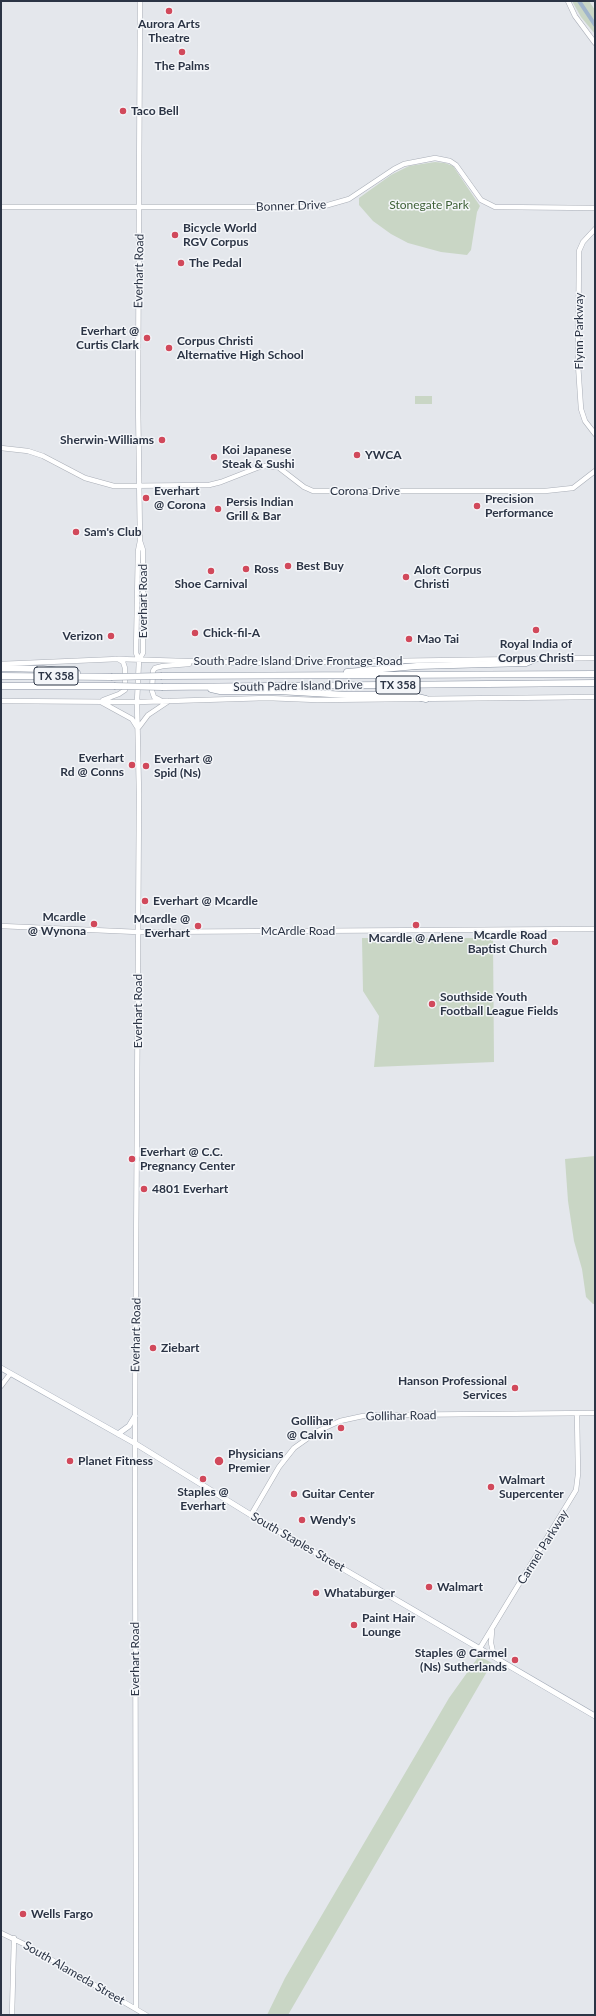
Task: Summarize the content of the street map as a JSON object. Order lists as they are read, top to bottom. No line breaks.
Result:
{"streets":{"highway":["TX 358","South Padre Island Drive"],"main road":["Bonner Drive","Everhart Road","Flynn Parkway","Corona Drive","South Padre Island Drive Frontage Road","McArdle Road","Gollihar Road","South Staples Street","Carmel Parkway","South Alameda Street"]},"crossings":[["Bonner Drive","Everhart Road"],["Everhart Road","Corona Drive"],["Everhart Road","South Padre Island Drive Frontage Road"],["Everhart Road","McArdle Road"],["Everhart Road","South Staples Street"],["Everhart Road","South Alameda Street"],["Gollihar Road","South Staples Street"],["Gollihar Road","Carmel Parkway"],["South Staples Street","Carmel Parkway"]],"parks":["Stonegate Park"],"places":["Aurora Arts Theatre","The Palms","Taco Bell","Bicycle World RGV Corpus","The Pedal","Everhart @ Curtis Clark","Corpus Christi Alternative High School","Sherwin-Williams","YWCA","Koi Japanese Steak & Sushi","Everhart @ Corona","Precision Performance","Persis Indian Grill & Bar","Sam's Club","Best Buy","Ross","Shoe Carnival","Aloft Corpus Christi","Royal India of Corpus Christi","Chick-fil-A","Verizon","Mao Tai","Everhart Rd @ Conns","Everhart @ Spid (Ns)","Everhart @ Mcardle","Mcardle @ Wynona","Mcardle @ Arlene","Mcardle @ Everhart","Mcardle Road Baptist Church","Southside Youth Football League Fields","Everhart @ C.C. Pregnancy Center","4801 Everhart","Ziebart","Hanson Professional Services","Gollihar @ Calvin","Planet Fitness","Physicians Premier","Staples @ Everhart","Walmart Supercenter","Guitar Center","Wendy's","Walmart","Whataburger","Paint Hair Lounge","Staples @ Carmel (Ns) Sutherlands","Wells Fargo"]}
